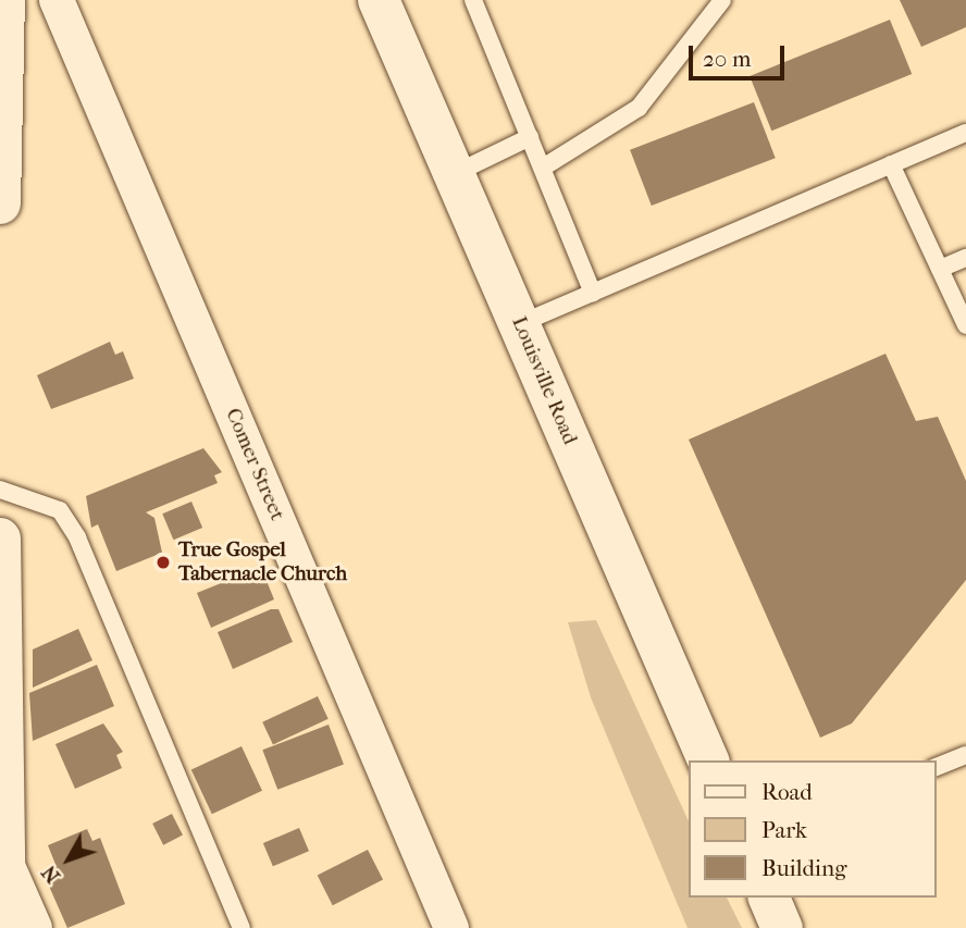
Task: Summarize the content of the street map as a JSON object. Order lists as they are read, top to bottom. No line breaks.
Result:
{"streets":{"main road":["Louisville Road"],"street":["Comer Street"]},"places":["True Gospel Tabernacle Church"],"legend":["Road","Park","Building"],"scale_bar":"20 m","north":"bottom left"}
